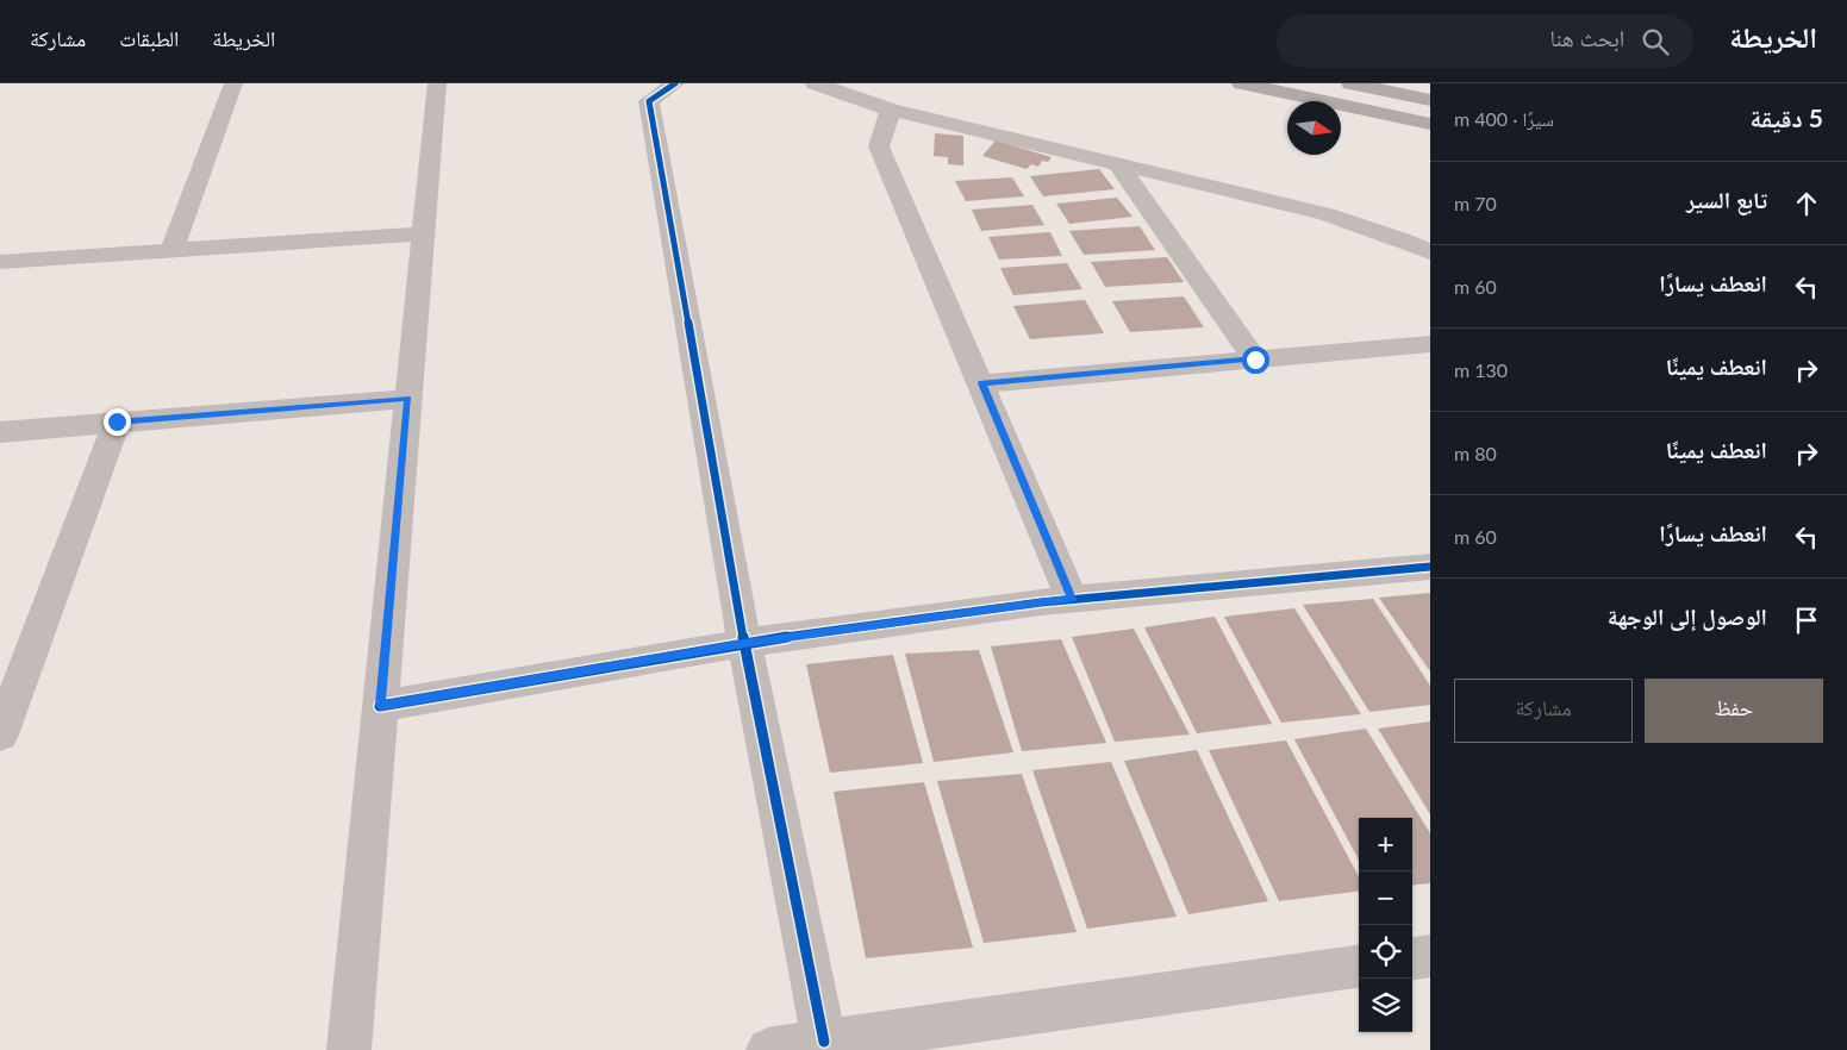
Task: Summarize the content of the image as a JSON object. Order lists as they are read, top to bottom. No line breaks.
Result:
{"north":"right","page":{"header":"الخريطة","search":"ابحث هنا","nav":["الخريطة","الطبقات","مشاركة"],"heading":["5 دقيقة","سيرًا · 400 m"],"list":[["تابع السير","70 m"],["انعطف يسارًا","60 m"],["انعطف يمينًا","130 m"],["انعطف يمينًا","80 m"],["انعطف يسارًا","60 m"],"الوصول إلى الوجهة"],"buttons":["حفظ","مشاركة"],"map_buttons":["+","−"]}}
